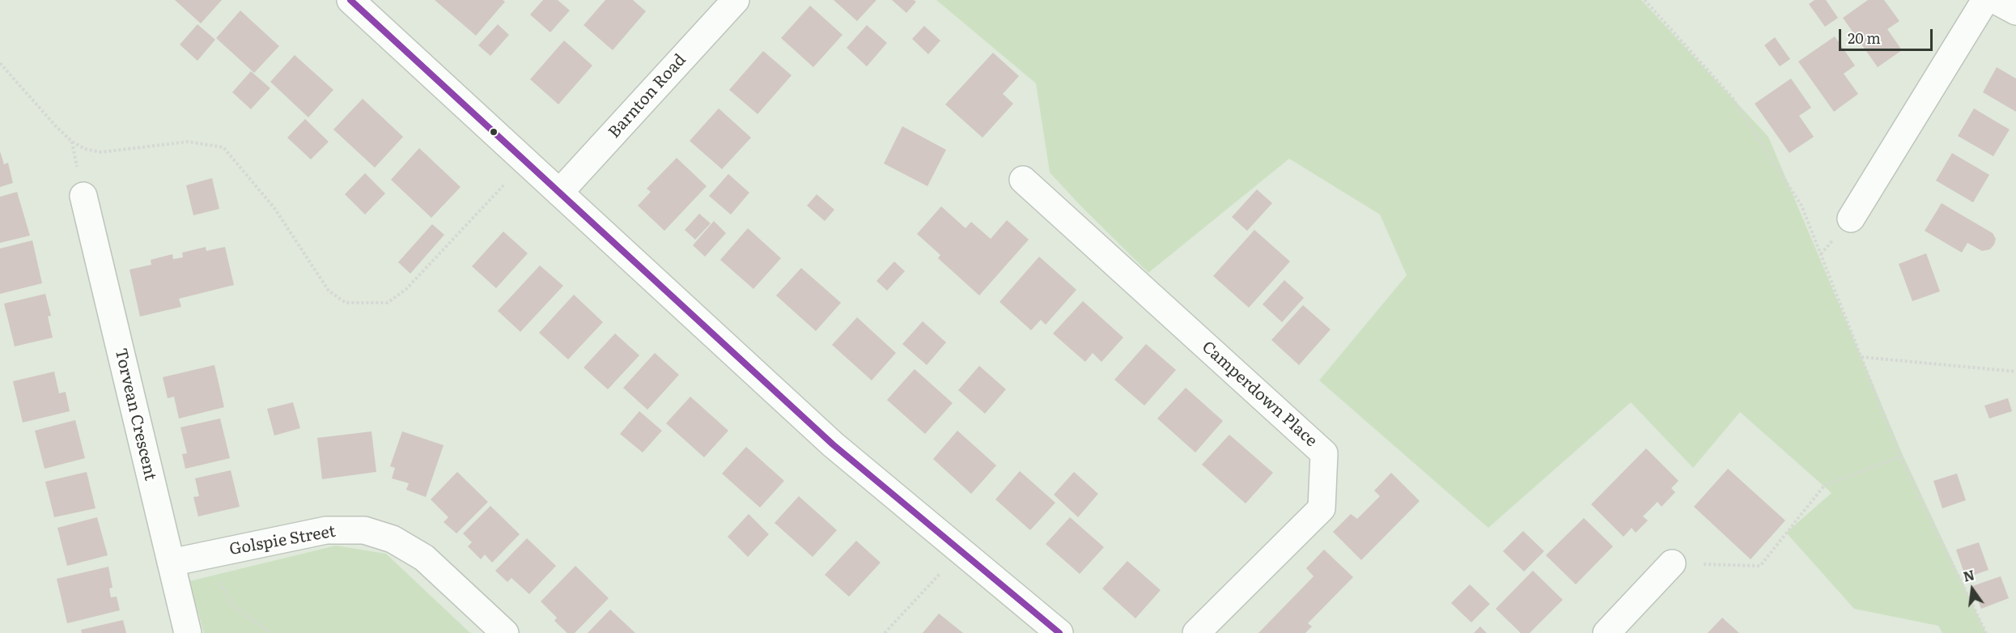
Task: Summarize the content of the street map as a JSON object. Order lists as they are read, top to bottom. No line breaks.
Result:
{"streets":{"street":["Barnton Road","Camperdown Place","Torvean Crescent","Golspie Street"]},"crossings":[["Torvean Crescent","Golspie Street"]],"scale_bar":"20 m","north":"top"}
